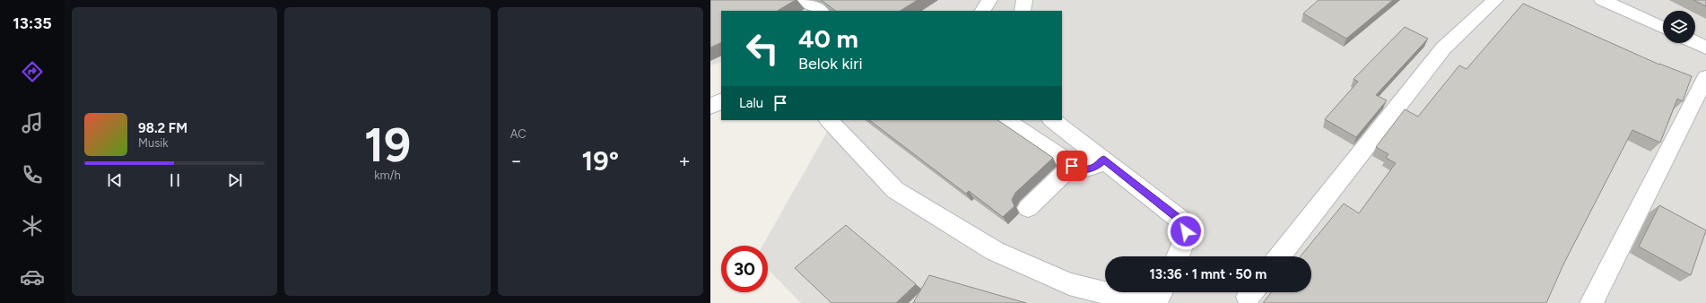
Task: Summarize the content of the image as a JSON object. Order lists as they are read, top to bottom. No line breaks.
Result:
{"page":{"tabs":"13:35","tile":[["19","km/h"],"AC"],"turn":["40 m","Belok kiri"],"then":"Lalu","song":["98.2 FM","Musik"],"heat":["−","19°","+"],"limit":"30","trip":"13:36 · 1 mnt · 50 m"}}
